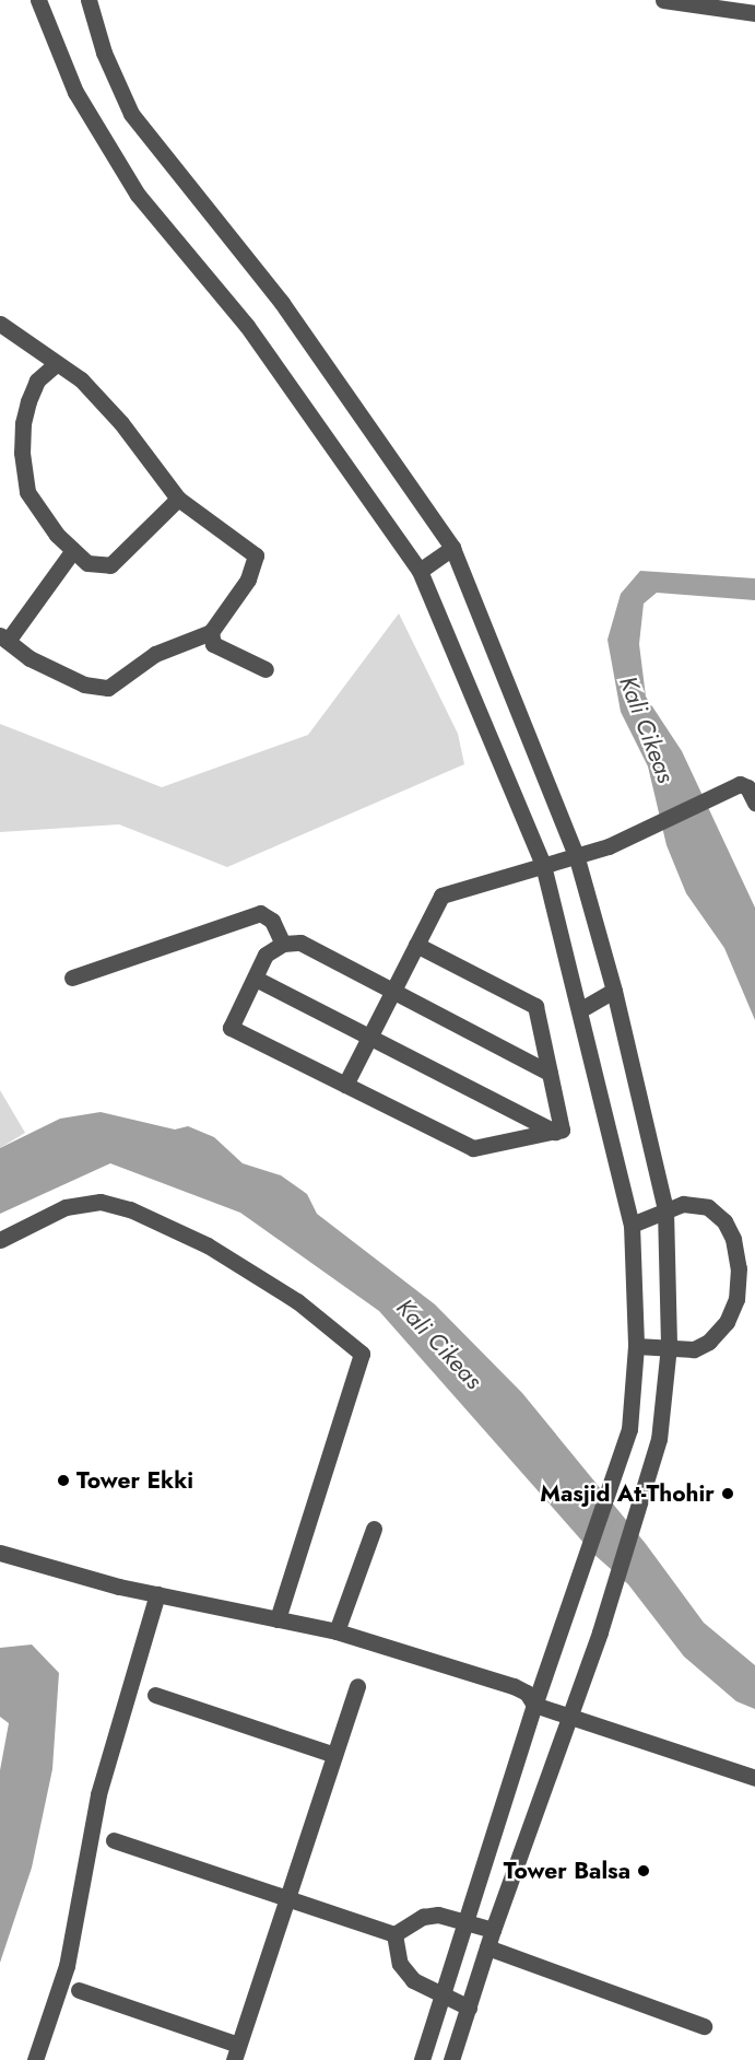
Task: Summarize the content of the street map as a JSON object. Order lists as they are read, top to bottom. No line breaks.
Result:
{"water":["Kali Cikeas"],"places":["Tower Ekki","Masjid At-Thohir","Tower Balsa"]}
